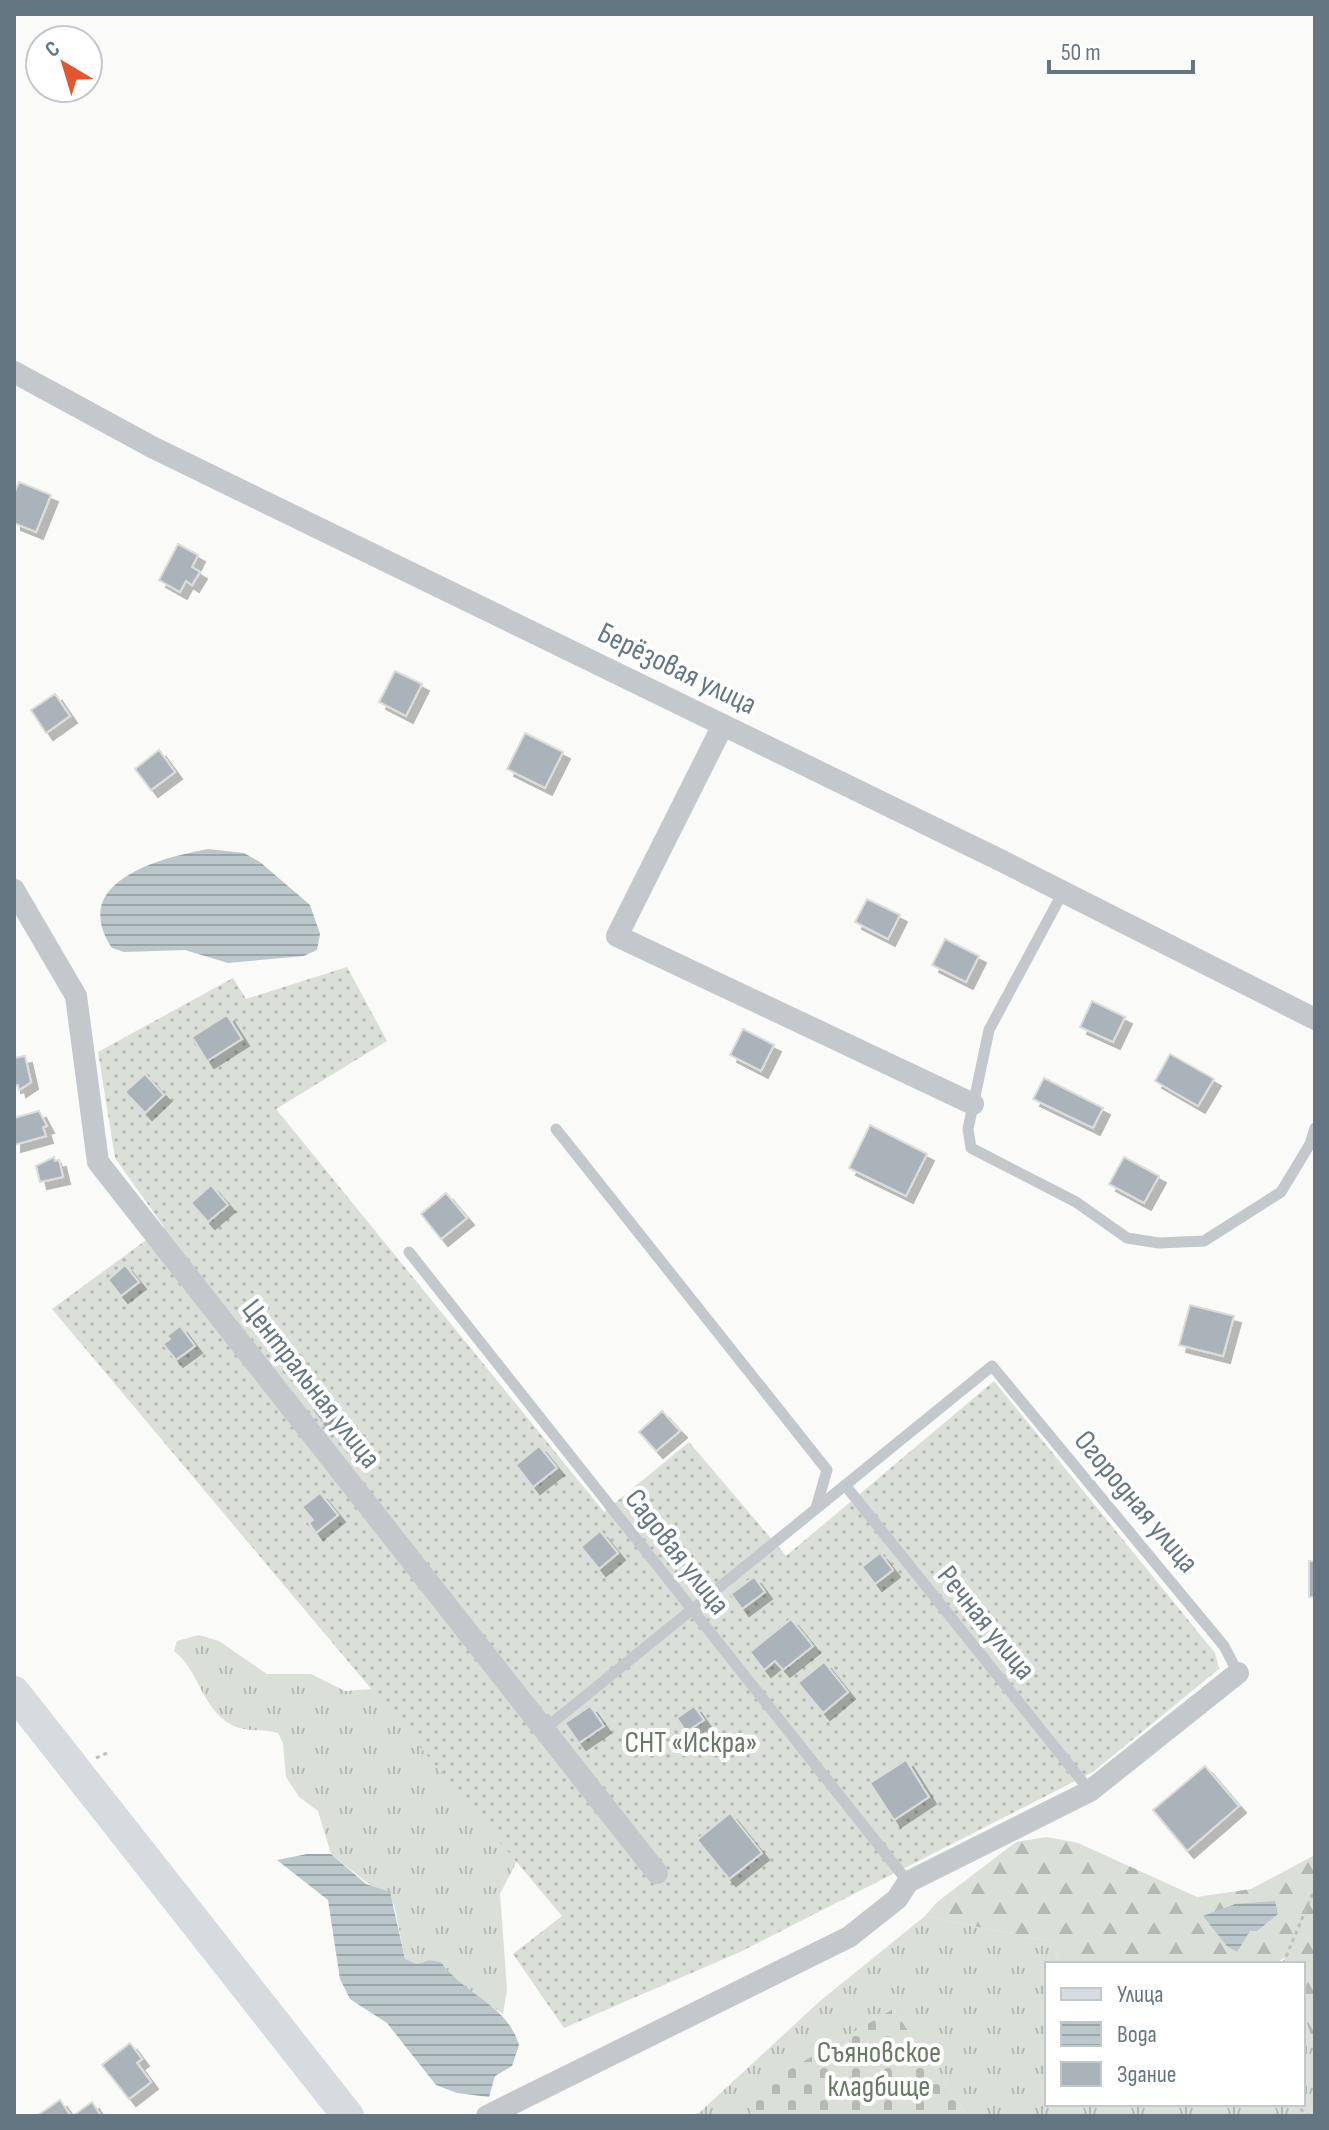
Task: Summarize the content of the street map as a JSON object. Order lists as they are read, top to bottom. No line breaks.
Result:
{"streets":{"street":["Берёзовая улица","Центральная улица"],"lane":["Огородная улица","Садовая улица","Речная улица"]},"crossings":[["Огородная улица","Речная улица"]],"parks":["СНТ «Искра»","Съяновское кладбище"],"legend":["Улица","Вода","Здание"],"scale_bar":"50 m","north":"top left"}
